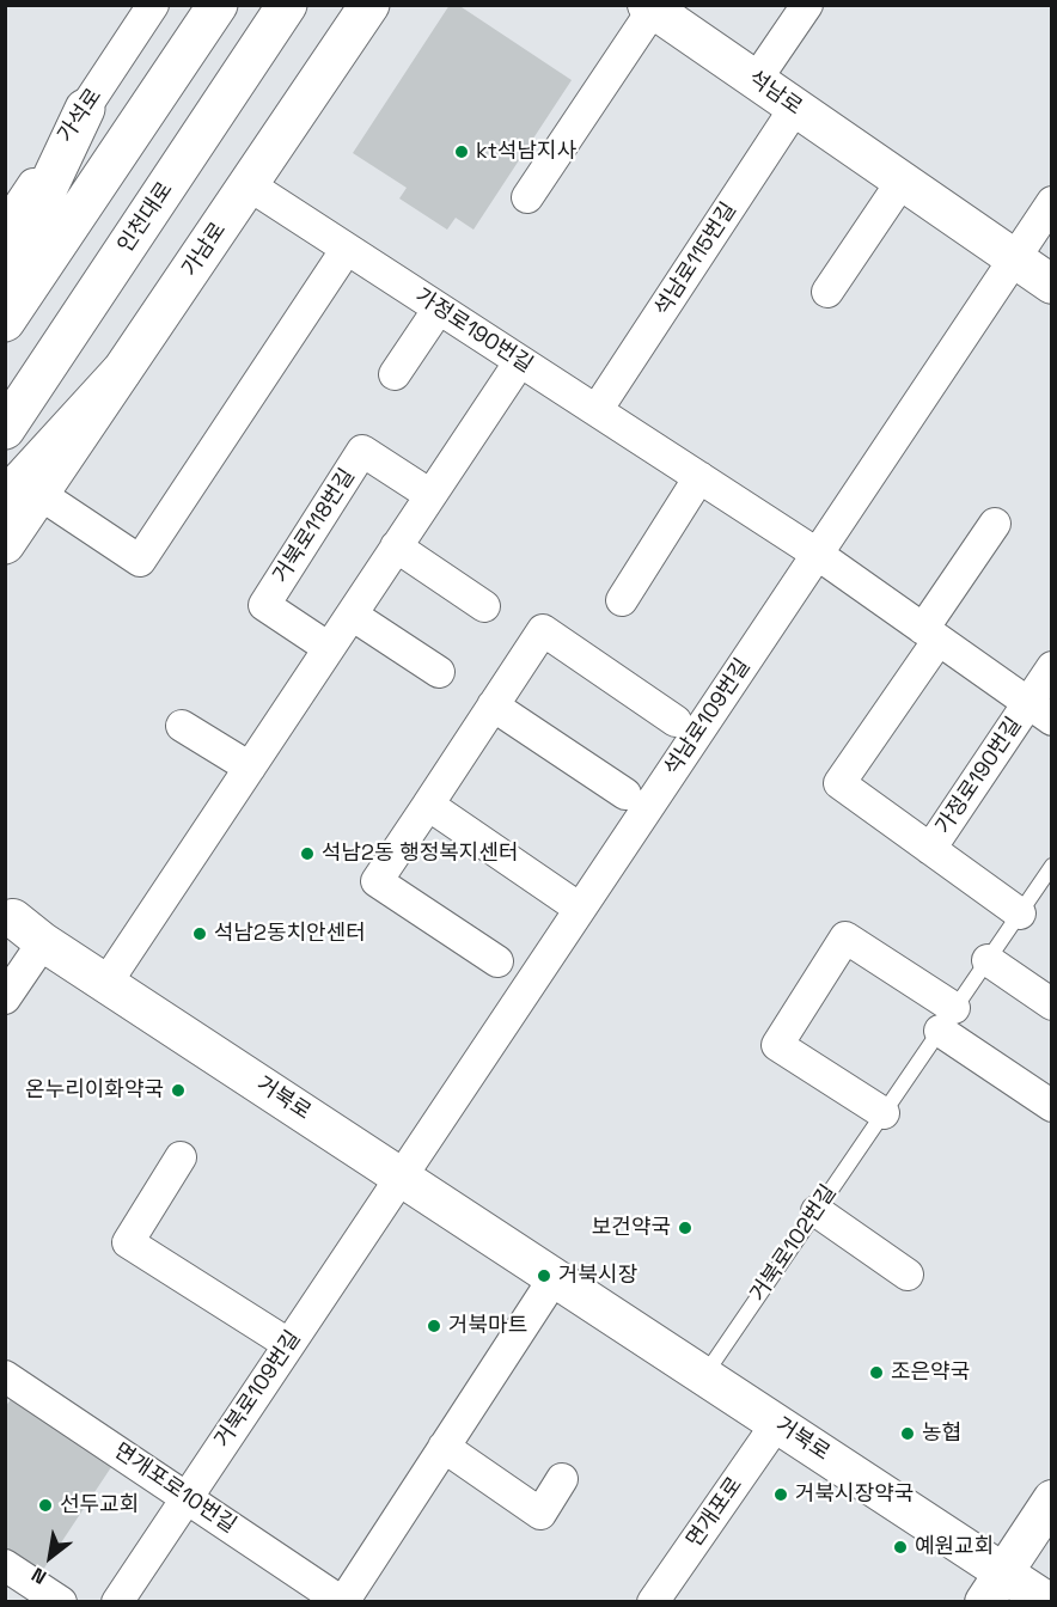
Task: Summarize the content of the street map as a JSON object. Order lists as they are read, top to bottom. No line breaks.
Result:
{"streets":{"main road":["인천대로","가남로"],"street":["석남로","가석로","석남로115번길","가정로190번길","거북로118번길","석남로109번길","거북로","거북로109번길","면개포로10번길","면개포로"],"lane":["거북로102번길"]},"crossings":[["석남로","석남로115번길"],["석남로","석남로109번길"],["가남로","가정로190번길"],["석남로115번길","가정로190번길"],["가정로190번길","석남로109번길"],["가정로190번길","거북로102번길"],["석남로109번길","거북로"],["석남로109번길","거북로109번길"],["거북로","거북로102번길"],["거북로","거북로109번길"],["거북로","면개포로"],["거북로109번길","면개포로10번길"]],"places":["kt석남지사","석남2동 행정복지센터","석남2동치안센터","온누리이화약국","보건약국","거북시장","거북마트","조은약국","농협","거북시장약국","선두교회","예원교회"],"north":"bottom left"}
